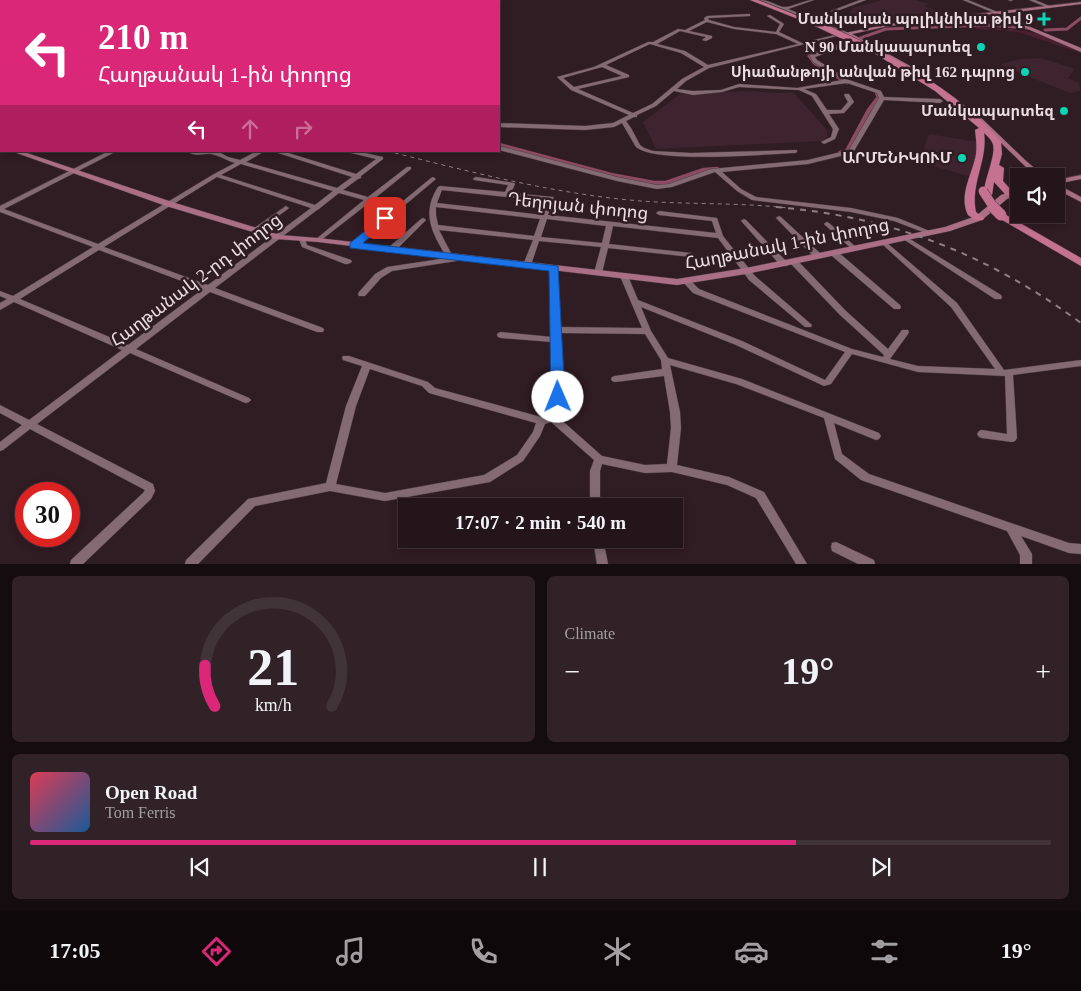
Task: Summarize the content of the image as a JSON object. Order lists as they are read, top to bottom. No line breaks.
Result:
{"streets":{"main road":["Հաղթանակ 1-ին փողոց"],"street":["Դեղոյան փողոց","Հաղթանակ 2-րդ փողոց"]},"crossings":[["Հաղթանակ 1-ին փողոց","Հաղթանակ 2-րդ փողոց"]],"places":{"health":["Մանկական պոլիկնիկա թիվ 9"],"other":["N 90 Մանկապարտեզ","Սիամանթոյի անվան թիվ 162 դպրոց","Մանկապարտեզ","ԱՐՄԵՆԻԿՈՒՄ"]},"page":{"turn":["210 m","Հաղթանակ 1-ին փողոց"],"limit":"30","trip":"17:07 · 2 min · 540 m","tile":"Climate","heat":["−","19°","+"],"song":["Open Road","Tom Ferris"],"tabs":["17:05","19°"],"gauge":["21","km/h"]}}
